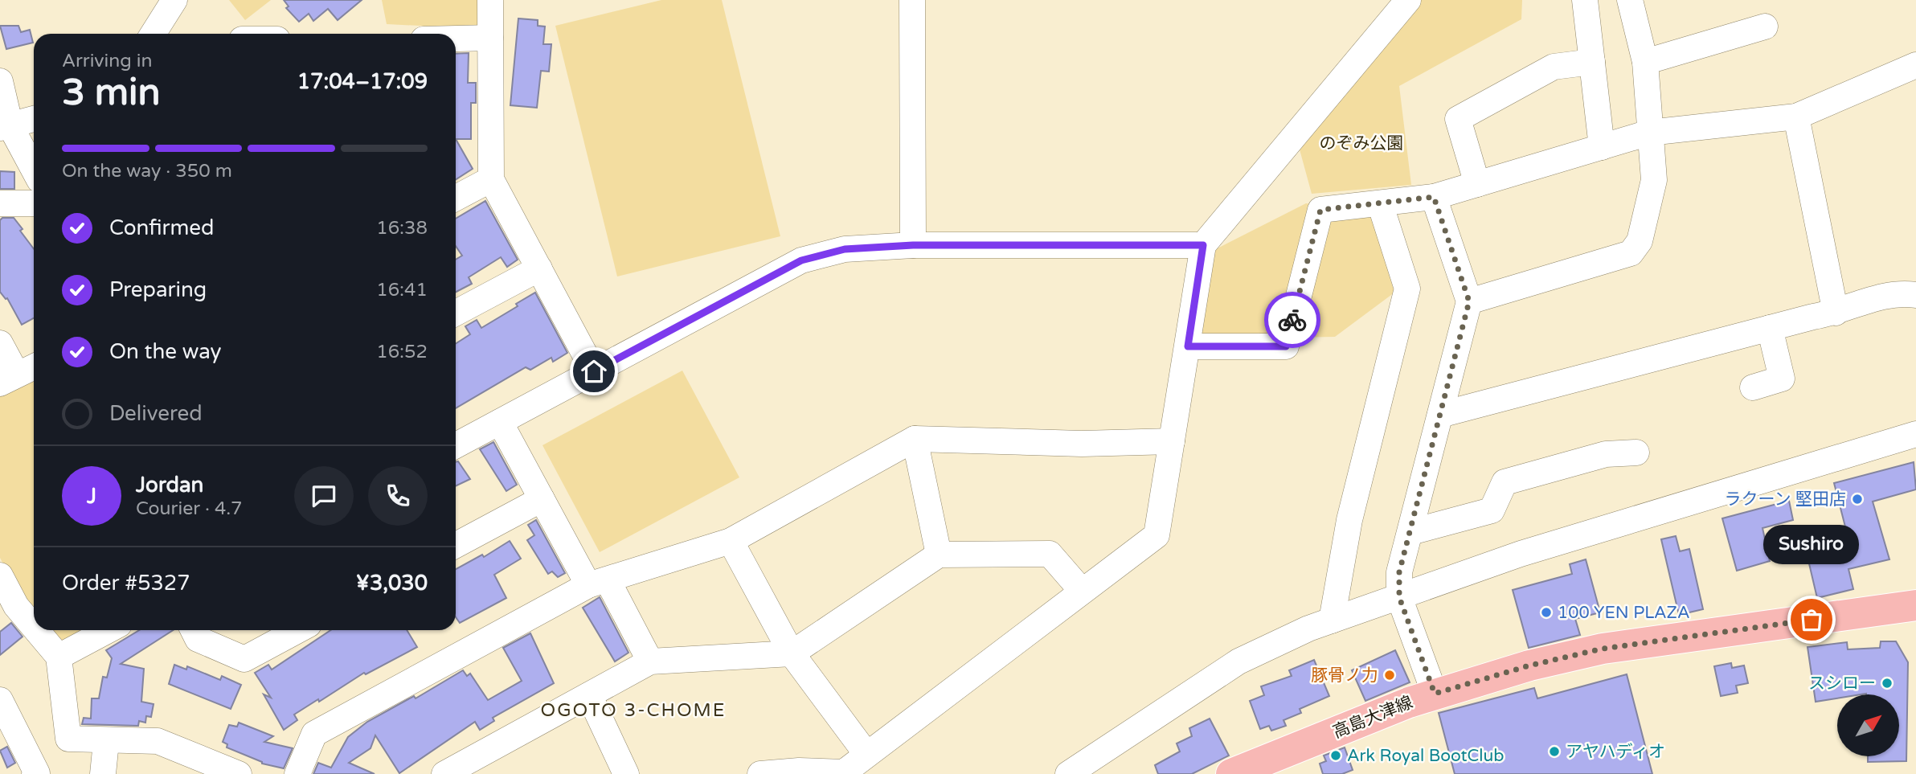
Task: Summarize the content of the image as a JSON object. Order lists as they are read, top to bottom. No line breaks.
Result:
{"streets":{"main road":["高島大津線"]},"districts":["OGOTO 3-CHOME"],"parks":["のぞみ公園"],"places":["ラクーン 堅田店","100 YEN PLAZA","Sushiro","豚骨ノ力","スシロー","アヤハディオ","Ark Royal BootClub"],"north":"top right","page":{"heading":["3 min","Arriving in","17:04–17:09"],"panel":["Jordan","Courier · 4.7","Order #5327","¥3,030"],"bar":"On the way · 350 m","list":[["Confirmed","16:38"],["Preparing","16:41"],["On the way","16:52"],"Delivered"],"round":"J","bubble":"Sushiro"}}
